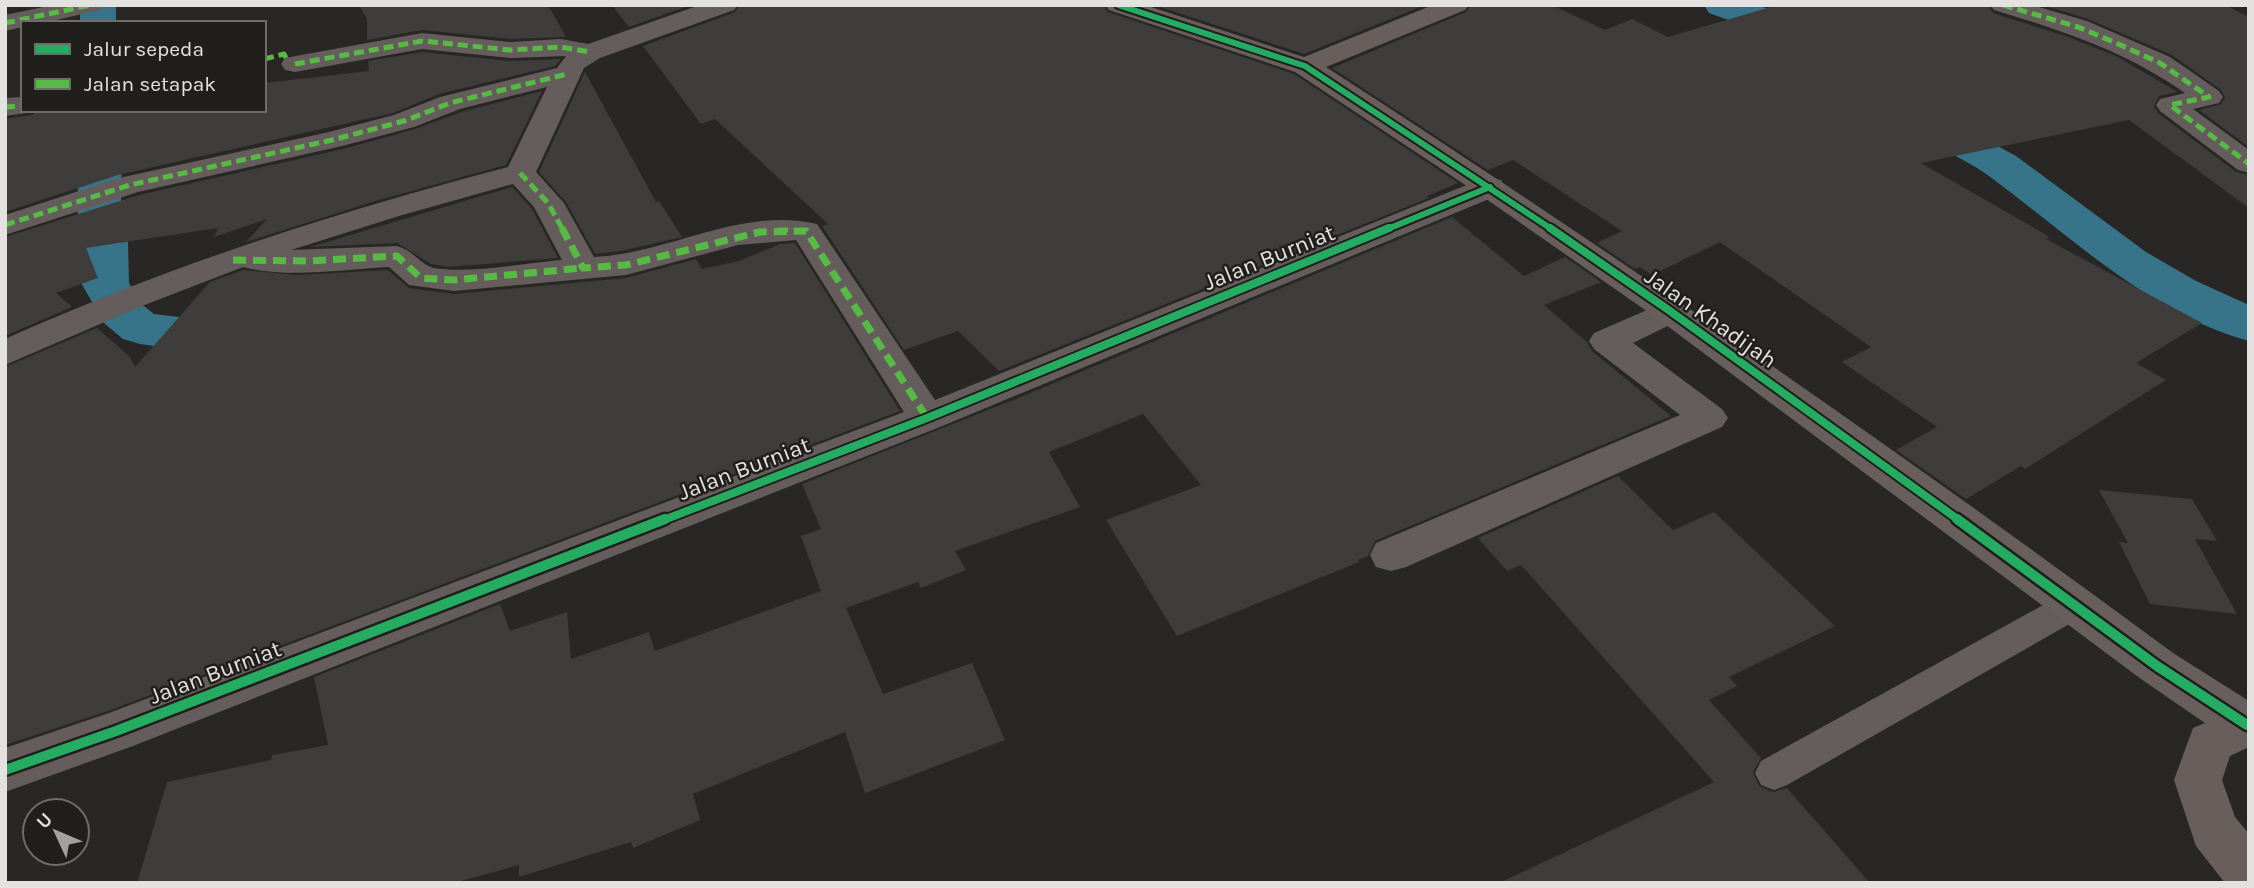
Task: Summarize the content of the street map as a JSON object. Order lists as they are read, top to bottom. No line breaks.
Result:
{"streets":{"street":["Jalan Burniat","Jalan Khadijah"]},"crossings":[["Jalan Burniat","Jalan Khadijah"]],"legend":["Jalur sepeda","Jalan setapak"],"north":"top left"}
